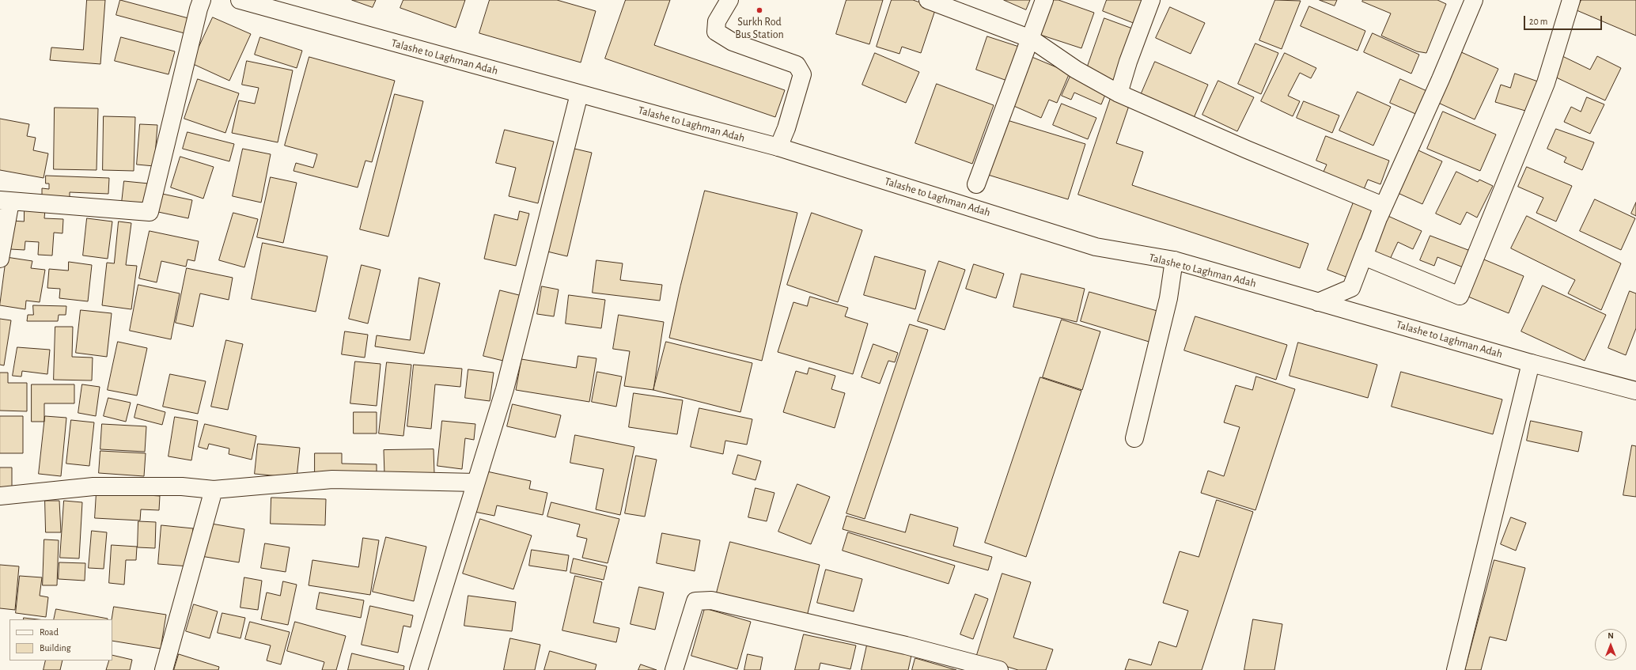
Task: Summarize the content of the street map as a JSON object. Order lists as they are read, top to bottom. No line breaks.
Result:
{"streets":{"street":["Talashe to Laghman Adah"]},"places":["Surkh Rod Bus Station"],"legend":["Road","Building"],"scale_bar":"20 m","north":"top"}
